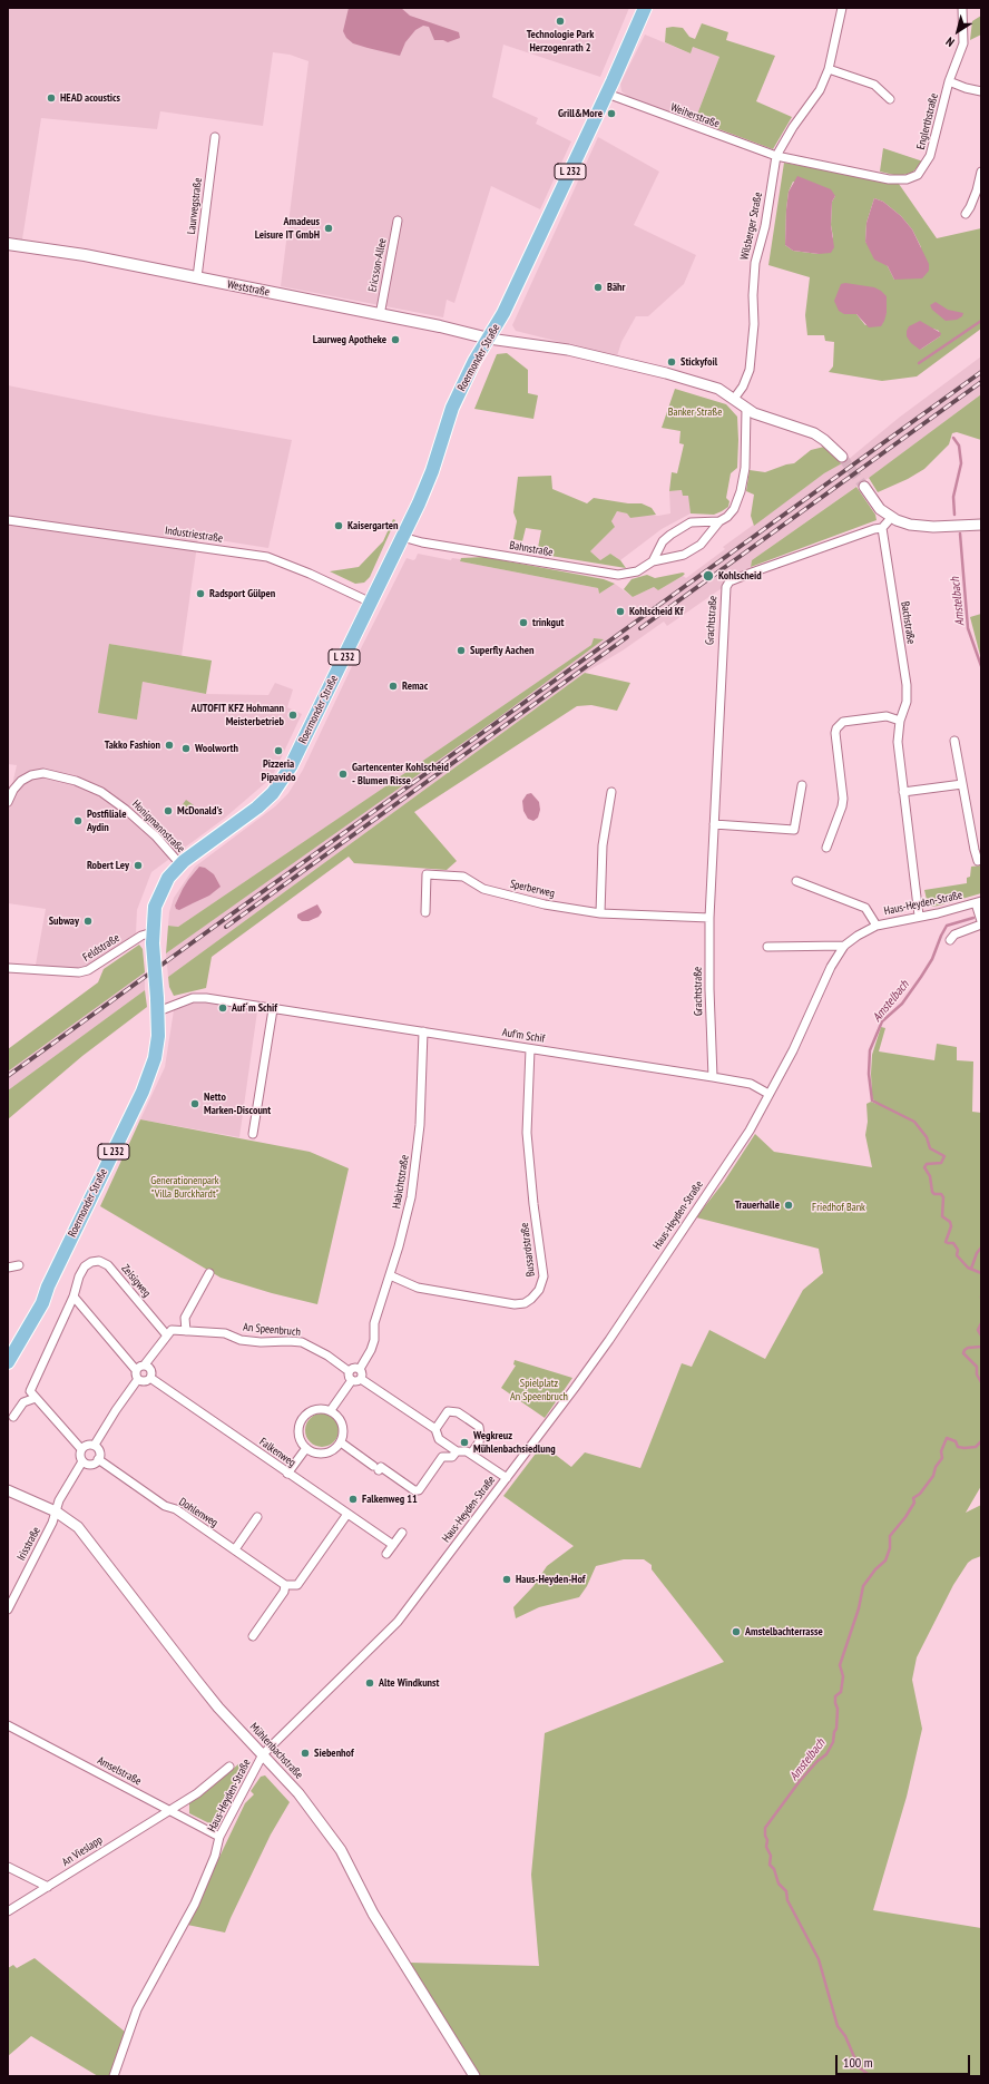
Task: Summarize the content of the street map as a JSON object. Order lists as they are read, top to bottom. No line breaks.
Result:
{"streets":{"main road":["L 232","Weststraße","Roermonder Straße"],"street":["Weiherstraße","Englerthstraße","Laurwegstraße","Wilsberger Straße","Ericsson-Allee","Industriestraße","Bahnstraße","Grachtstraße","Bachstraße","Honigmannstraße","Sperberweg","Haus-Heyden-Straße","Feldstraße","Auf'm Schif","Habichtstraße","Bussardstraße","Zeisigweg","An Speenbruch","Falkenweg","Dohlenweg","Irisstraße","Mühlenbachstraße","Amselstraße","An Vieslapp"]},"crossings":[["Weiherstraße","Englerthstraße"],["Weiherstraße","Wilsberger Straße"],["Weiherstraße","Roermonder Straße"],["Englerthstraße","Wilsberger Straße"],["Laurwegstraße","Weststraße"],["Ericsson-Allee","Weststraße"],["Weststraße","Roermonder Straße"],["Roermonder Straße","Industriestraße"],["Roermonder Straße","Bahnstraße"],["Roermonder Straße","Honigmannstraße"],["Roermonder Straße","Feldstraße"],["Roermonder Straße","Auf'm Schif"],["Grachtstraße","Bachstraße"],["Grachtstraße","Sperberweg"],["Grachtstraße","Auf'm Schif"],["Bachstraße","Haus-Heyden-Straße"],["Haus-Heyden-Straße","Auf'm Schif"],["Haus-Heyden-Straße","Mühlenbachstraße"],["Haus-Heyden-Straße","Amselstraße"],["Auf'm Schif","Habichtstraße"],["Auf'm Schif","Bussardstraße"],["Habichtstraße","Bussardstraße"],["Habichtstraße","An Speenbruch"],["Zeisigweg","An Speenbruch"],["Irisstraße","Mühlenbachstraße"],["Amselstraße","An Vieslapp"]],"water":["Amstelbach"],"parks":["Banker Straße","Generationenpark \"Villa Burckhardt\"","Friedhof Bank","Spielplatz An Speenbruch"],"places":["Technologie Park Herzogenrath 2","HEAD acoustics","Grill&More","Amadeus Leisure IT GmbH","Bähr","Laurweg Apotheke","Stickyfoil","Kaisergarten","Kohlscheid","Radsport Gülpen","Kohlscheid Kf","trinkgut","Superfly Aachen","Remac","AUTOFIT KFZ Hohmann Meisterbetrieb","Takko Fashion","Woolworth","Pizzeria Pipavido","Gartencenter Kohlscheid - Blumen Risse","McDonald's","Postfiliale Aydin","Robert Ley","Subway","Auf´m Schif","Netto Marken-Discount","Trauerhalle","Wegkreuz Mühlenbachsiedlung","Falkenweg 11","Haus-Heyden-Hof","Amstelbachterrasse","Alte Windkunst","Siebenhof"],"scale_bar":"100 m","north":"bottom left"}
